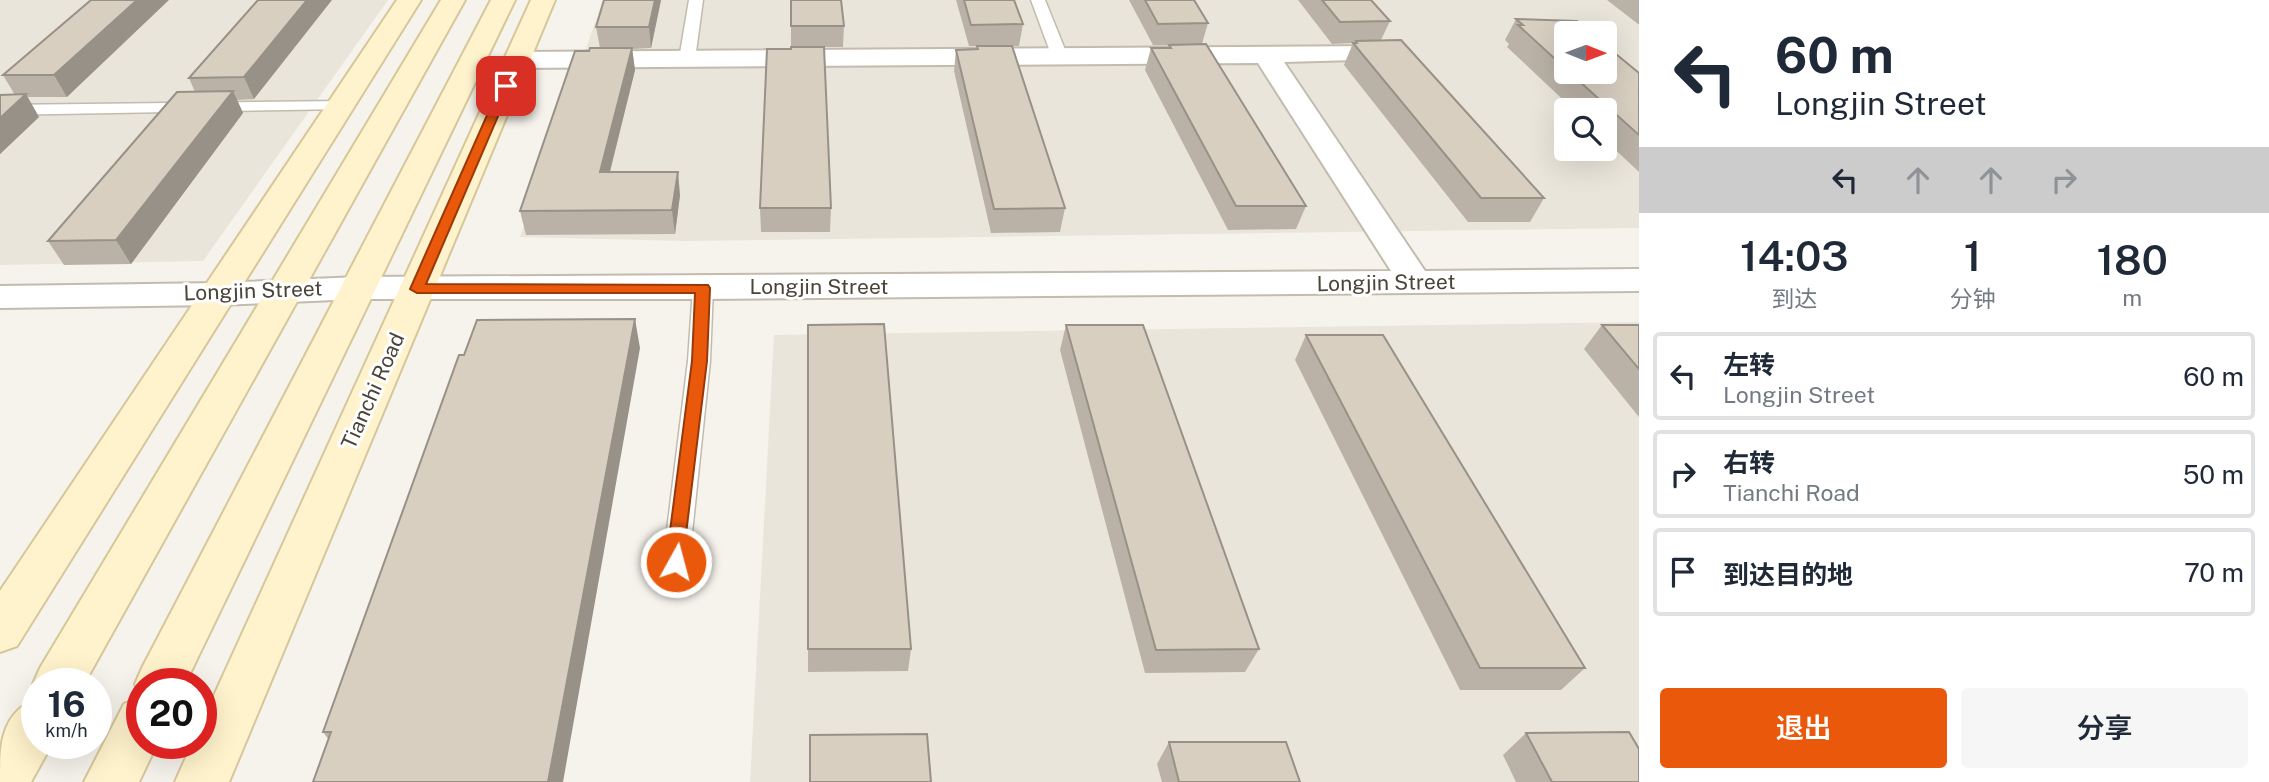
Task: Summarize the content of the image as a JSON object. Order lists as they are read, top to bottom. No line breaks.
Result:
{"streets":{"main road":["Tianchi Road"],"street":["Longjin Street"]},"crossings":[["Longjin Street","Tianchi Road"]],"north":"right","page":{"turn":["60 m","Longjin Street"],"eta":["14:03","到达","1","分钟","180","m"],"list":[{"name":"左转","note":"Longjin Street","value":"60 m"},{"name":"右转","note":"Tianchi Road","value":"50 m"},{"name":"到达目的地","value":"70 m"}],"speed":"16 km/h","limit":"20","buttons":["退出","分享"]}}
